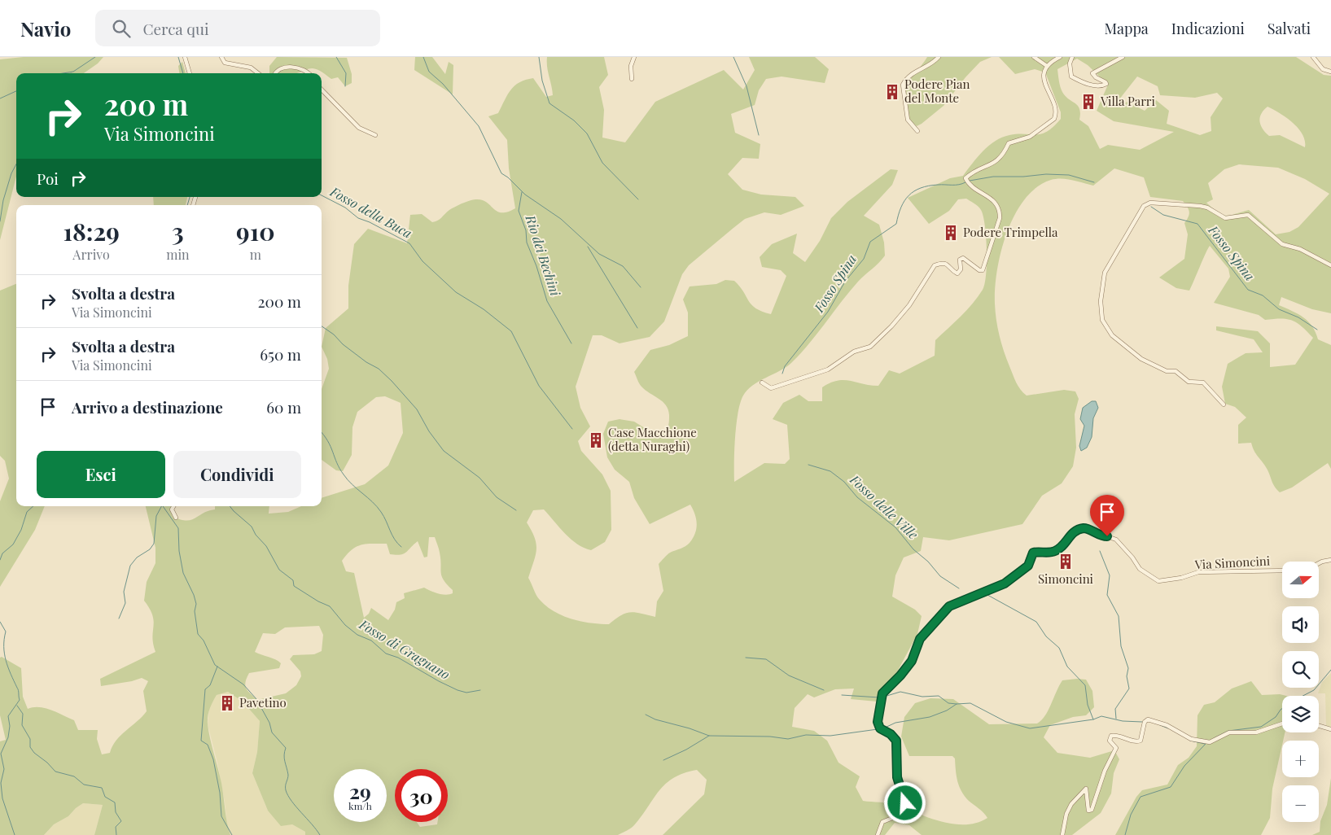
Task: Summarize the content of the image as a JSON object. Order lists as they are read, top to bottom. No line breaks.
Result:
{"streets":{"street":["Via Simoncini"]},"water":["Fosso della Buca","Fosso Spina","Rio dei Bechini","Fosso delle Ville","Fosso di Gragnano"],"places":{"building":["Podere Pian del Monte","Villa Parri","Podere Trimpella","Case Macchione (detta Nuraghi)","Simoncini","Pavetino"]},"north":"right","page":{"header":"Navio","search":"Cerca qui","nav":["Mappa","Indicazioni","Salvati"],"turn":["200 m","Via Simoncini"],"then":"Poi","eta":["18:29","Arrivo","3","min","910","m"],"list":[{"name":"Svolta a destra","note":"Via Simoncini","value":"200 m"},{"name":"Svolta a destra","note":"Via Simoncini","value":"650 m"},{"name":"Arrivo a destinazione","value":"60 m"}],"buttons":["Esci","Condividi"],"map_buttons":["+","−"],"speed":"29 km/h","limit":"30"}}
